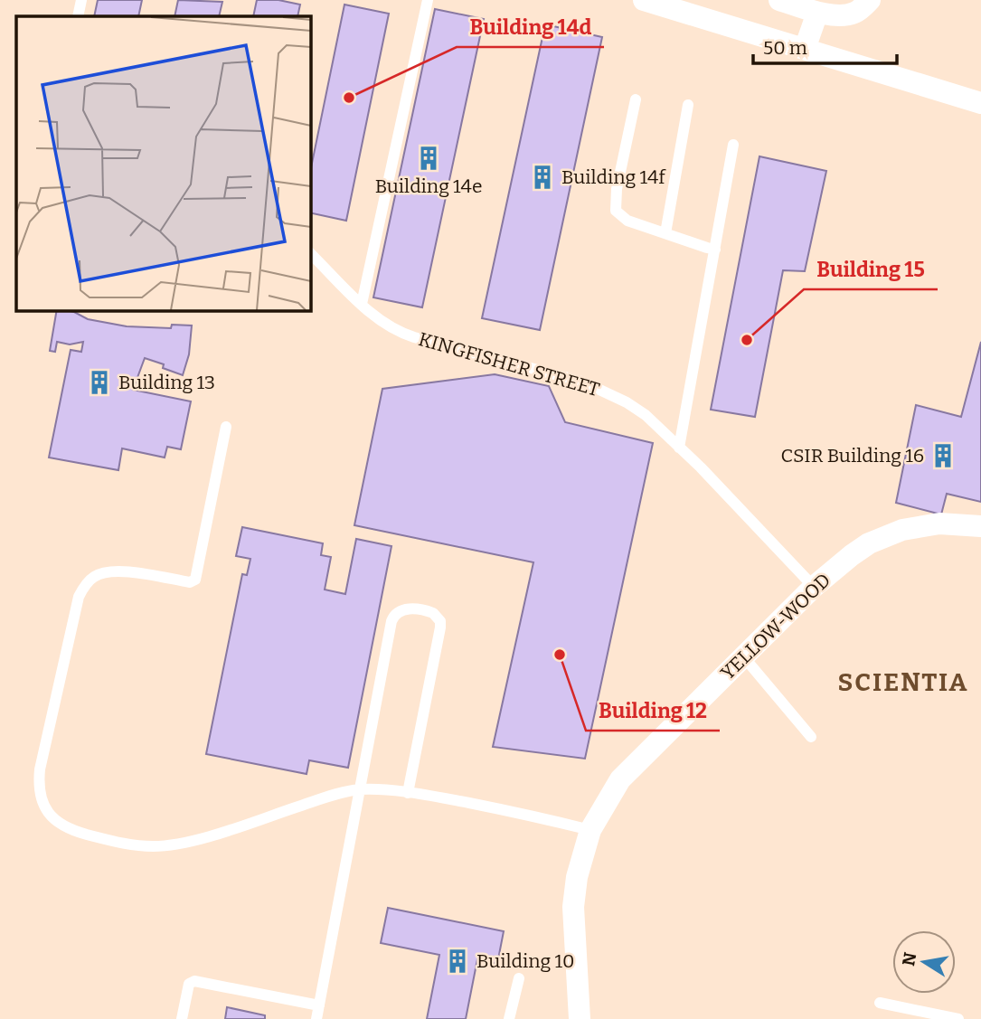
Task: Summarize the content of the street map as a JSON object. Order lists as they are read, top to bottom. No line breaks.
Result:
{"streets":{"street":["YELLOW-WOOD"],"lane":["KINGFISHER STREET"]},"crossings":[["KINGFISHER STREET","YELLOW-WOOD"]],"districts":["SCIENTIA"],"places":{"other":["Building 14d","Building 15","Building 12"],"building":["Building 14e","Building 14f","Building 13","CSIR Building 16","Building 10"]},"scale_bar":"50 m","north":"left"}
